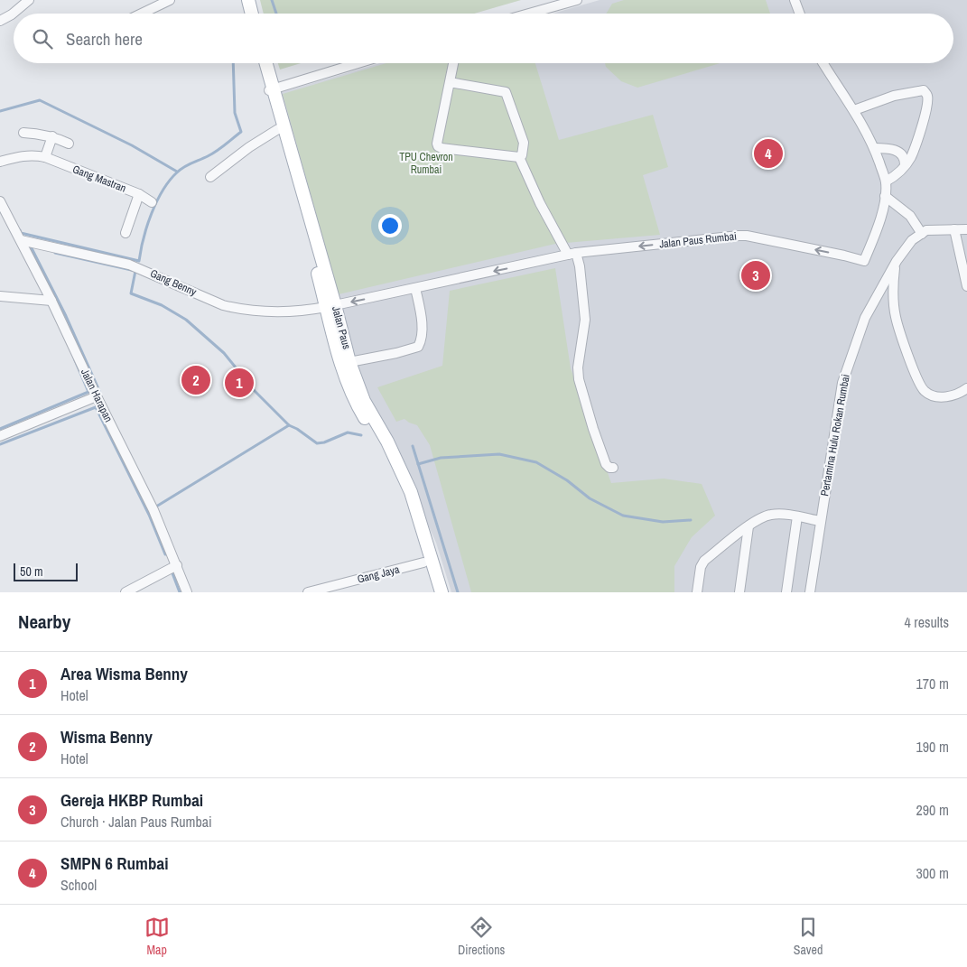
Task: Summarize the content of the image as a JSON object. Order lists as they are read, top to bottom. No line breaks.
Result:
{"streets":{"main road":["Jalan Paus"],"street":["Gang Mastran","Jalan Paus Rumbai","Gang Benny","Jalan Harapan","Pertamina Hulu Rokan Rumbai","Gang Jaya"]},"crossings":[["Jalan Paus Rumbai","Gang Benny"],["Jalan Paus Rumbai","Jalan Paus"],["Gang Benny","Jalan Paus"],["Gang Benny","Jalan Harapan"],["Jalan Paus","Gang Jaya"]],"one_way":["Jalan Paus Rumbai"],"parks":["TPU Chevron Rumbai"],"scale_bar":"50 m","page":{"search":"Search here","pins":["4","3","2","1"],"scale":"50 m","heading":["Nearby","4 results"],"list":[{"mark":"1","name":"Area Wisma Benny","note":"Hotel","value":"170 m"},{"mark":"2","name":"Wisma Benny","note":"Hotel","value":"190 m"},{"mark":"3","name":"Gereja HKBP Rumbai","note":"Church · Jalan Paus Rumbai","value":"290 m"},{"mark":"4","name":"SMPN 6 Rumbai","note":"School","value":"300 m"}],"nav":["Map","Directions","Saved"]}}
